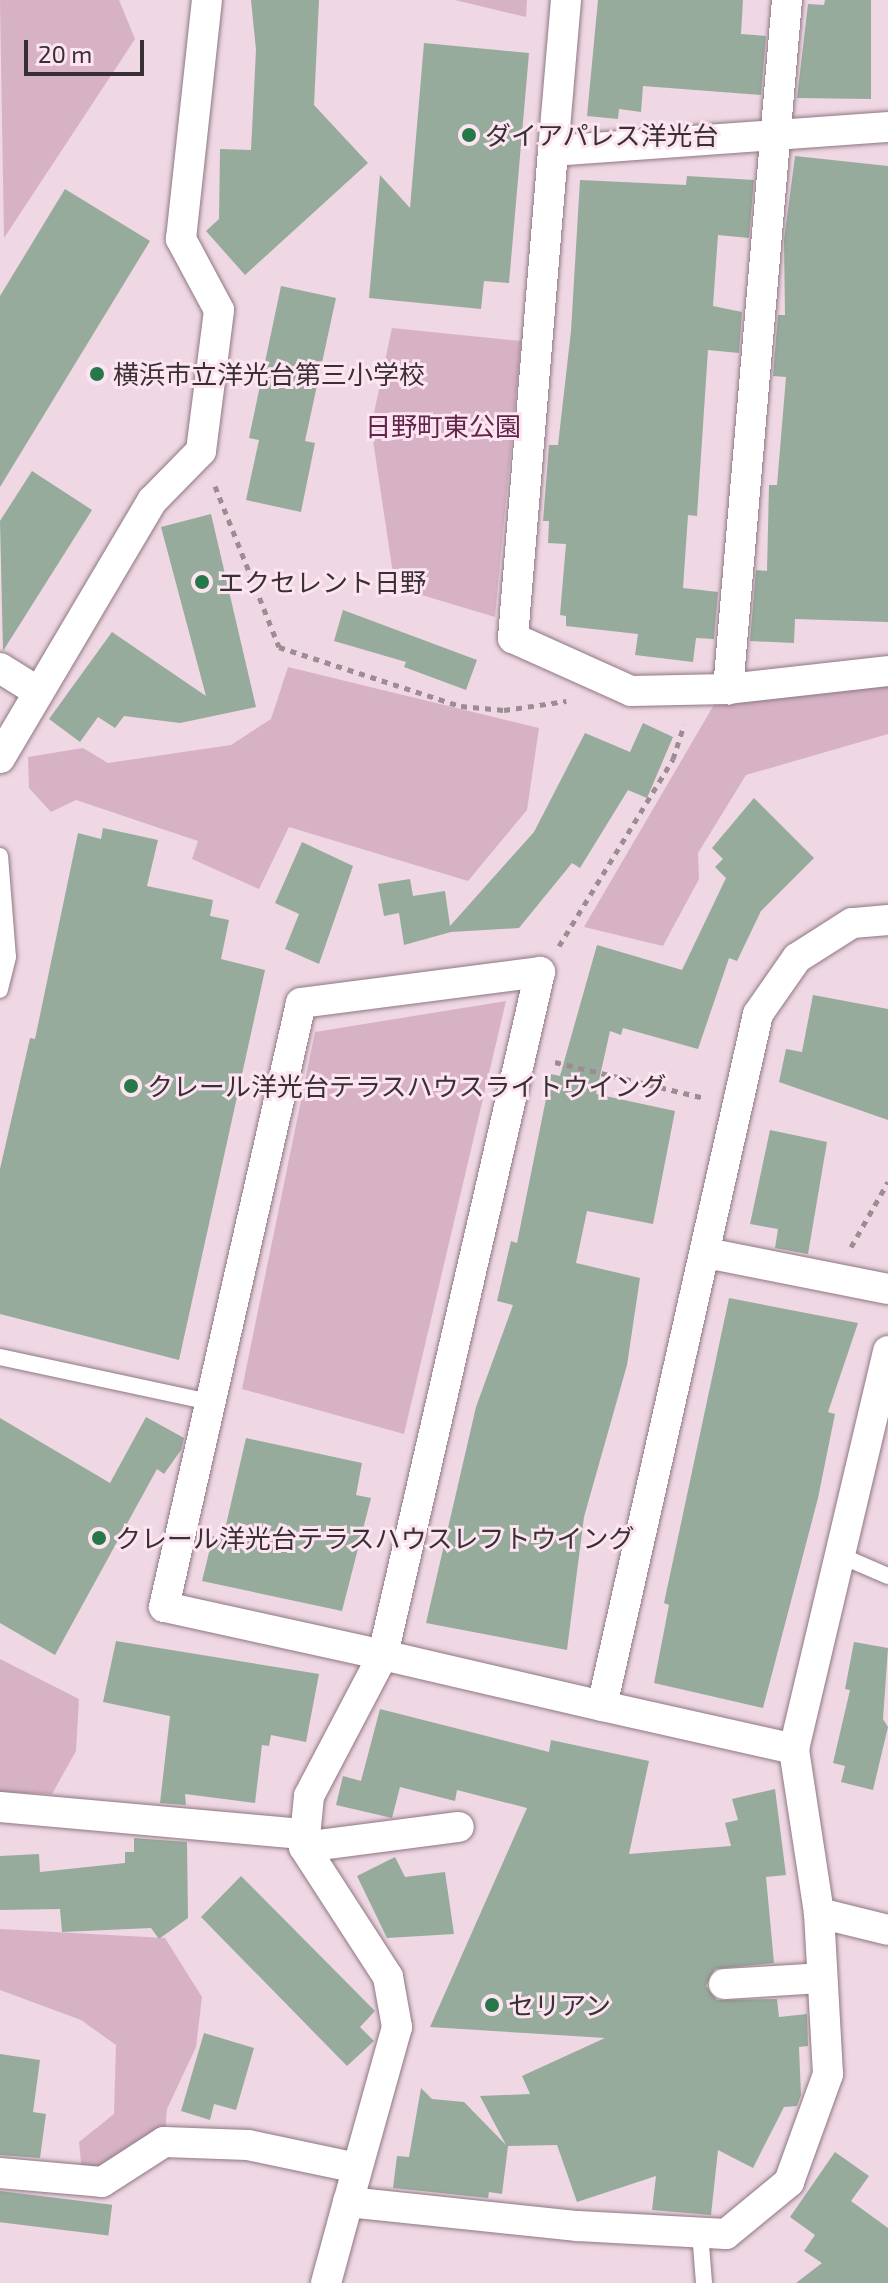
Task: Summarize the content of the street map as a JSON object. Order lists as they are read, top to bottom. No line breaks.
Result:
{"parks":["日野町東公園"],"places":["ダイアパレス洋光台","横浜市立洋光台第三小学校","エクセレント日野","クレール洋光台テラスハウスライトウイング","クレール洋光台テラスハウスレフトウイング","セリアン"],"scale_bar":"20 m"}
